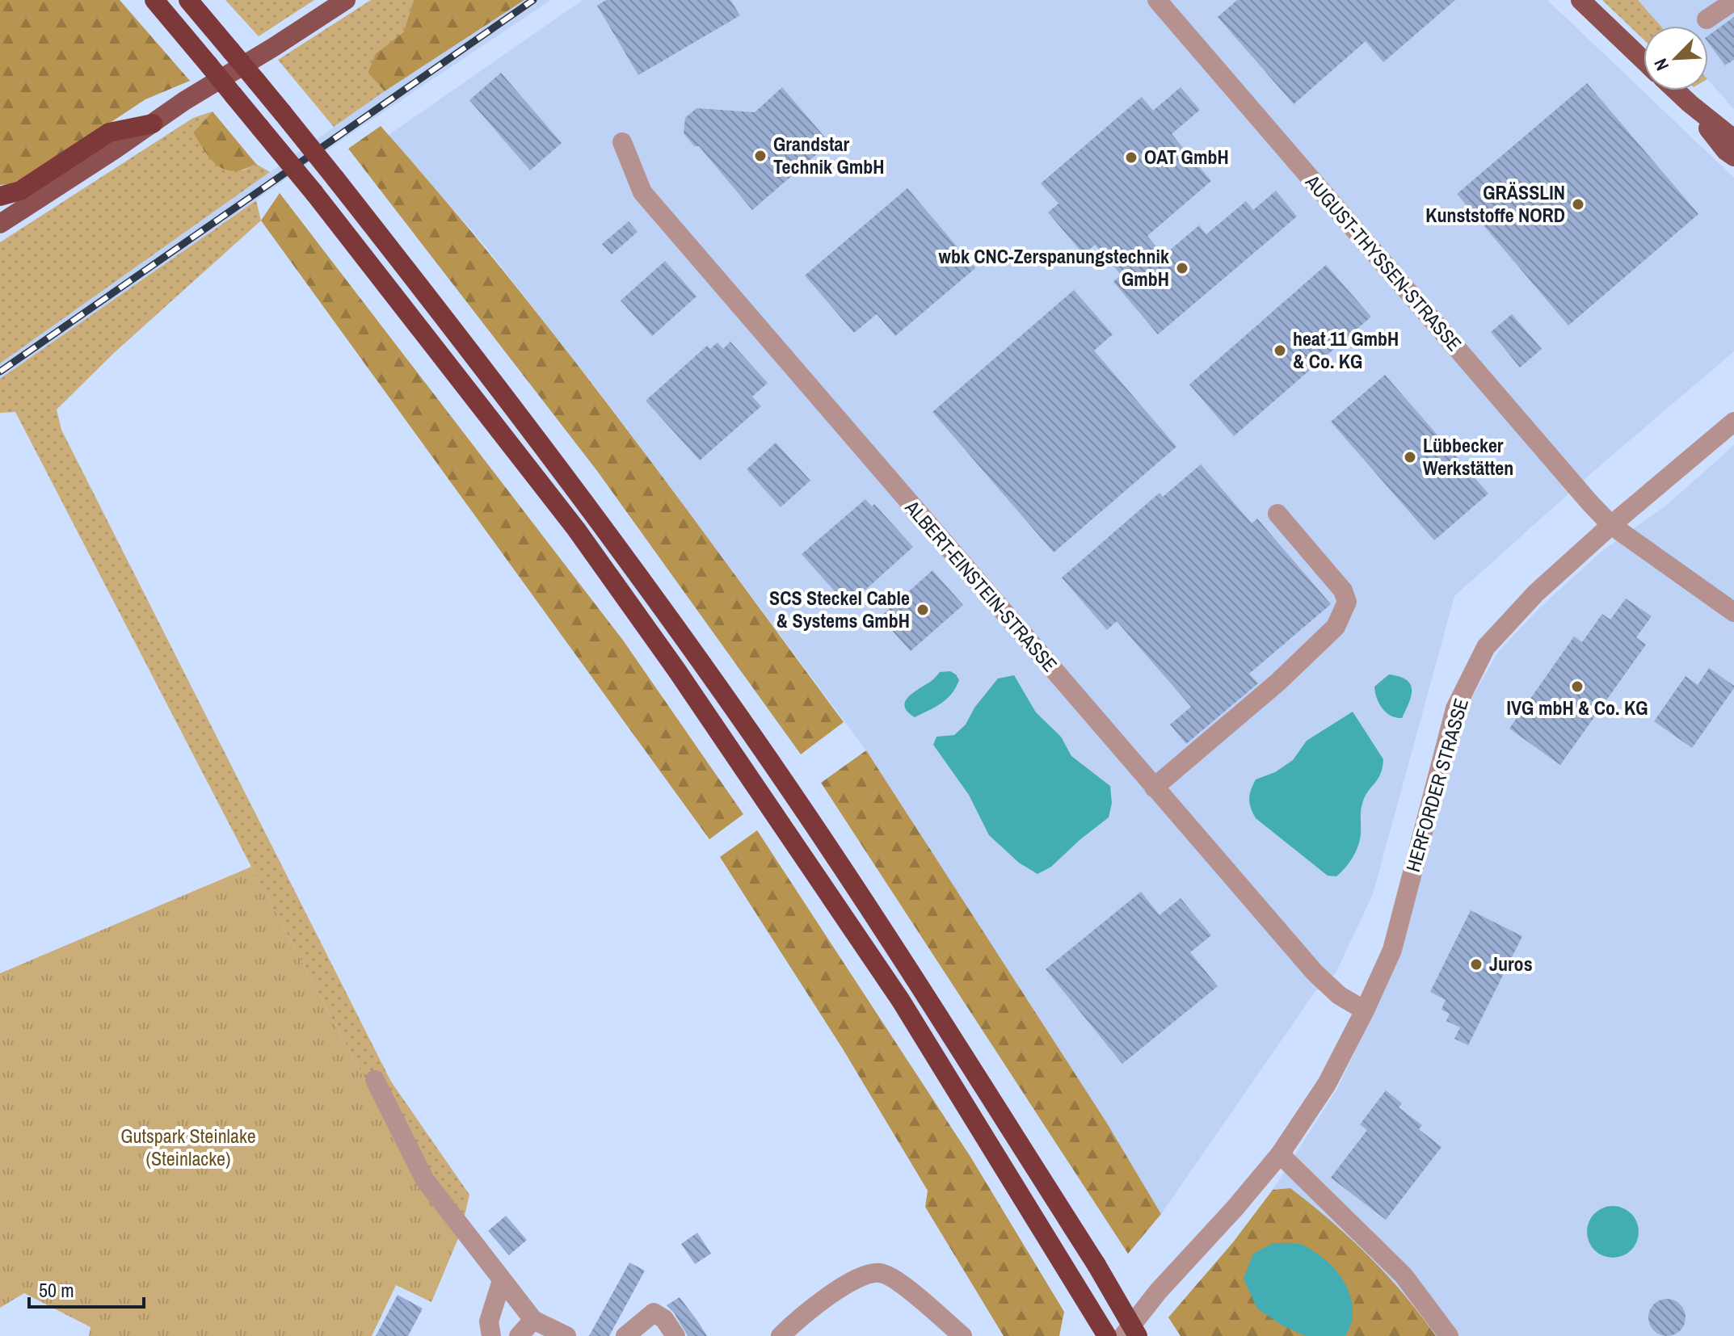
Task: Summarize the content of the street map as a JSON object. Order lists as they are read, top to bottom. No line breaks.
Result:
{"streets":{"street":["AUGUST-THYSSEN-STRASSE","ALBERT-EINSTEIN-STRASSE","HERFORDER STRASSE"]},"crossings":[["AUGUST-THYSSEN-STRASSE","HERFORDER STRASSE"],["ALBERT-EINSTEIN-STRASSE","HERFORDER STRASSE"]],"parks":["Gutspark Steinlake (Steinlacke)"],"places":["Grandstar Technik GmbH","OAT GmbH","GRÄSSLIN Kunststoffe NORD","wbk CNC-Zerspanungstechnik GmbH","heat 11 GmbH & Co. KG","Lübbecker Werkstätten","SCS Steckel Cable & Systems GmbH","IVG mbH & Co. KG","Juros"],"scale_bar":"50 m","north":"bottom left"}
